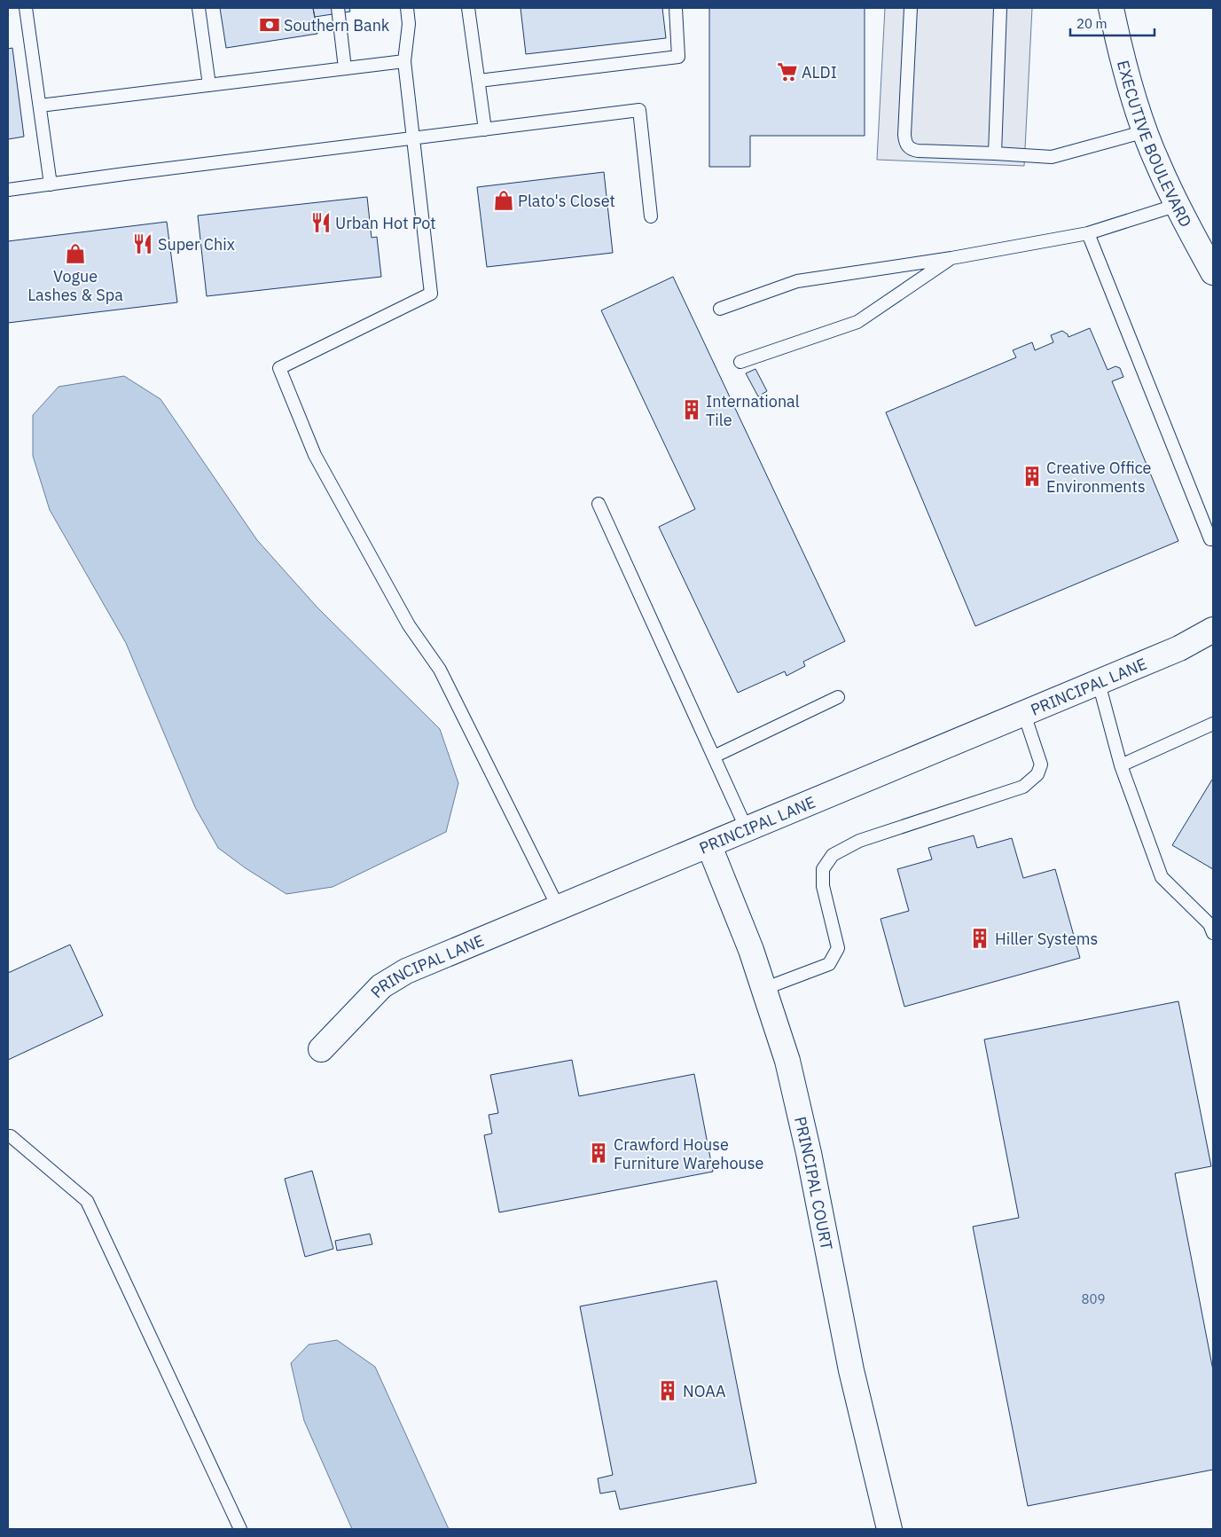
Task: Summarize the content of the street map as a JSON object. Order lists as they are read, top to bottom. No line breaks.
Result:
{"streets":{"street":["EXECUTIVE BOULEVARD","PRINCIPAL LANE","PRINCIPAL COURT"]},"crossings":[["PRINCIPAL LANE","PRINCIPAL COURT"]],"places":{"bank":["Southern Bank"],"supermarket":["ALDI"],"shop":["Plato's Closet","Vogue Lashes & Spa"],"restaurant":["Urban Hot Pot","Super Chix"],"building":["International Tile","Creative Office Environments","Hiller Systems","Crawford House Furniture Warehouse","NOAA"]},"house_numbers":["809"],"scale_bar":"20 m"}
